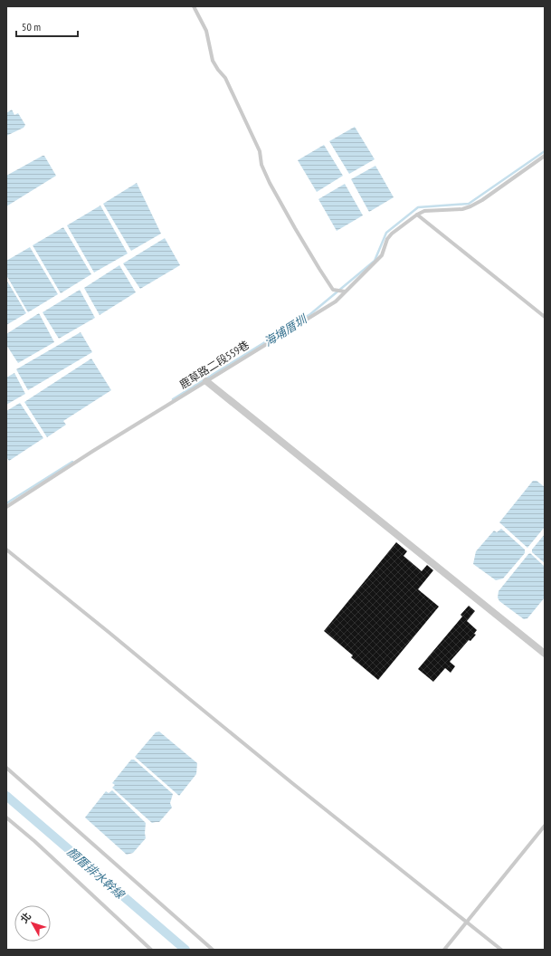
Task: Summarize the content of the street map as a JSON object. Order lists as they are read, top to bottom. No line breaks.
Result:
{"streets":{"lane":["鹿草路二段559巷"]},"water":["海埔厝圳","顏厝排水幹線"],"scale_bar":"50 m","north":"top left"}
